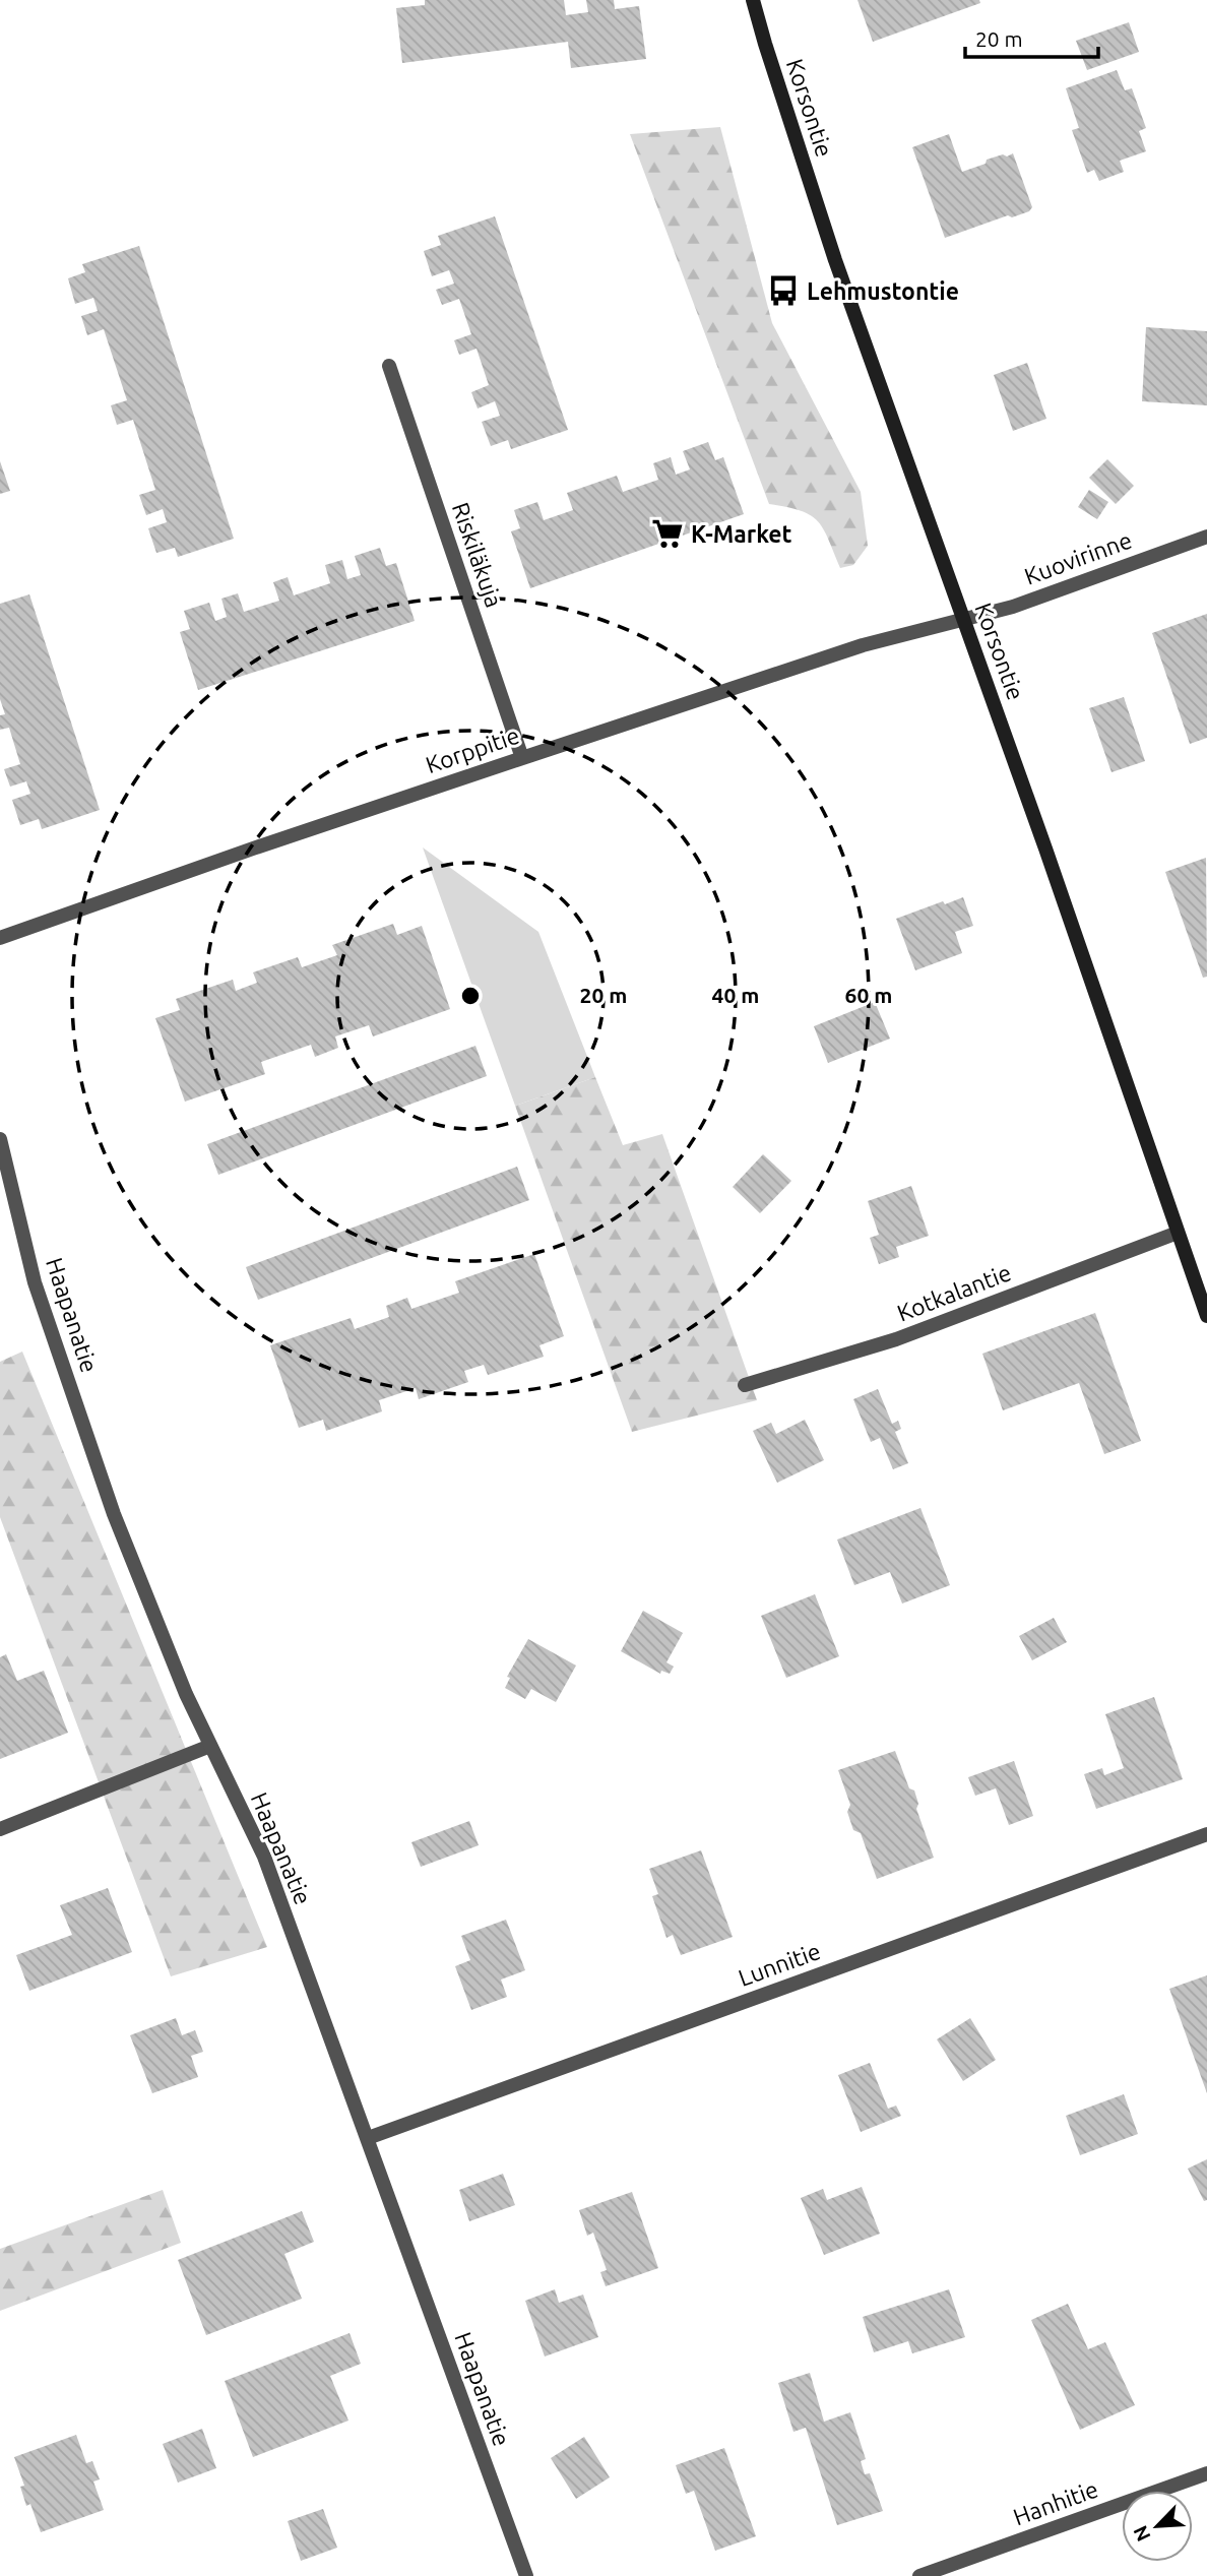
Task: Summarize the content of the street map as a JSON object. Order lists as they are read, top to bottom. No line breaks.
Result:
{"streets":{"main road":["Korsontie"],"street":["Riskiläkuja","Kuovirinne","Korppitie","Kotkalantie","Haapanatie","Lunnitie","Hanhitie"]},"crossings":[["Korsontie","Kuovirinne"],["Korsontie","Korppitie"],["Korsontie","Kotkalantie"],["Riskiläkuja","Korppitie"],["Kuovirinne","Korppitie"],["Haapanatie","Lunnitie"]],"places":{"bus stop":["Lehmustontie"],"supermarket":["K-Market"]},"scale_bar":"20 m","north":"bottom left","rings":["20 m","40 m","60 m"]}
